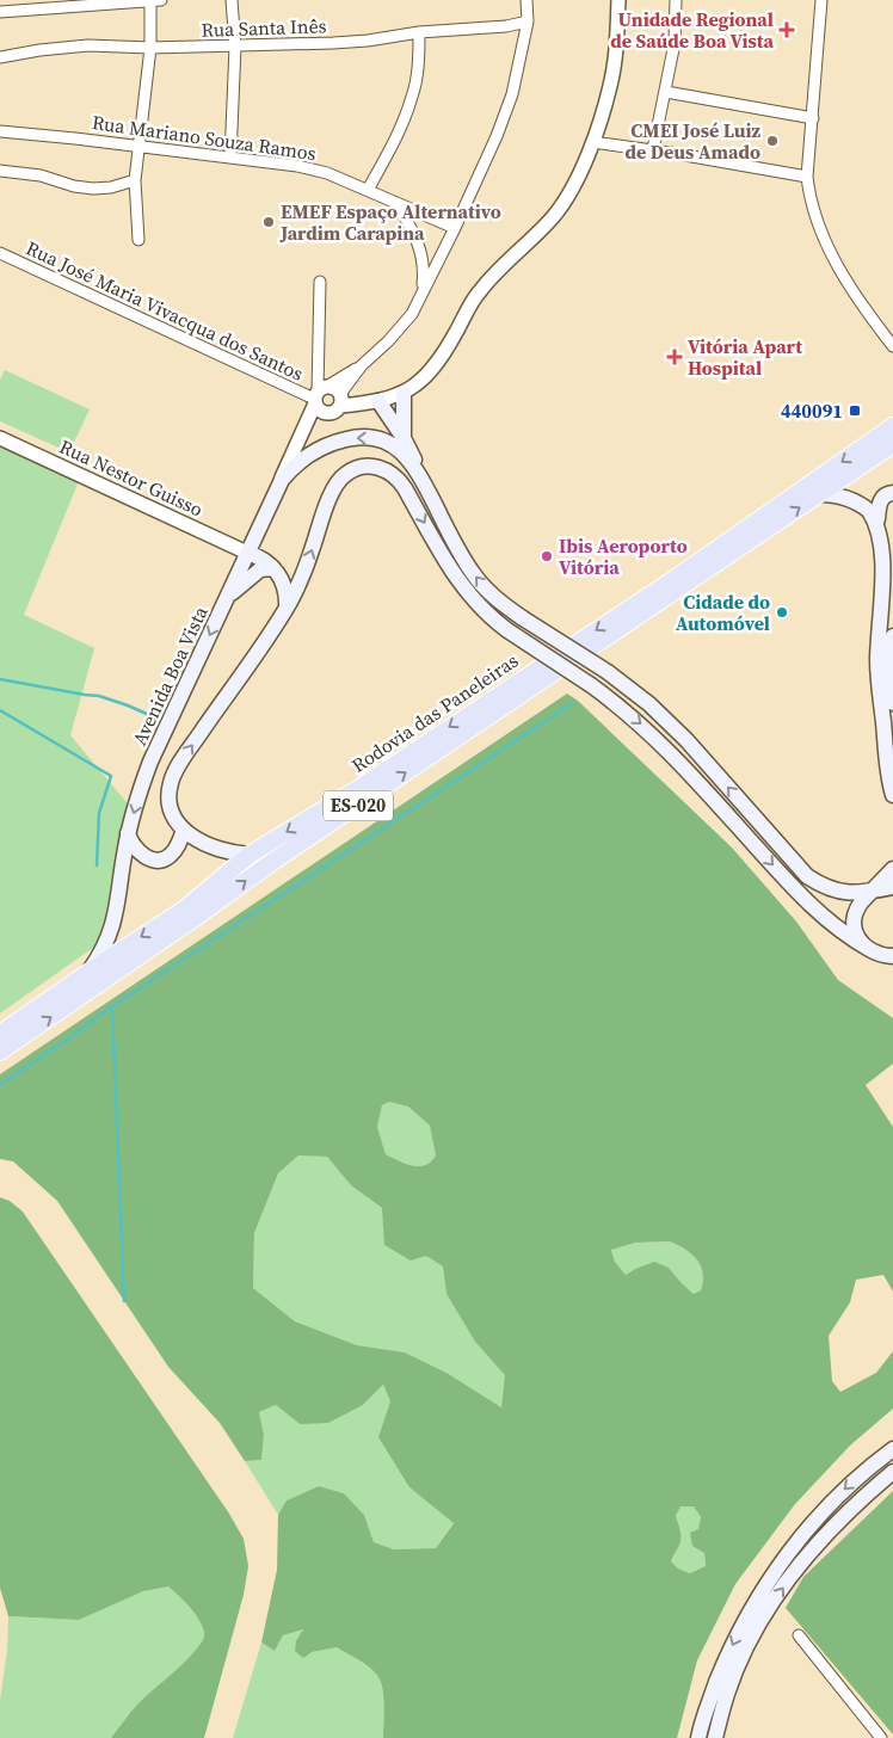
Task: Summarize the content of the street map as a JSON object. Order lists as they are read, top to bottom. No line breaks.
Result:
{"streets":{"main road":["Avenida Boa Vista","Rodovia das Paneleiras","ES-020"],"street":["Rua Santa Inês","Rua Mariano Souza Ramos","Rua José Maria Vivacqua dos Santos","Rua Nestor Guisso"]},"crossings":[["Rua José Maria Vivacqua dos Santos","Avenida Boa Vista"],["Rua Nestor Guisso","Avenida Boa Vista"],["Avenida Boa Vista","Rodovia das Paneleiras"]],"one_way":["Avenida Boa Vista"],"places":{"health":["Unidade Regional de Saúde Boa Vista","Vitória Apart Hospital"],"other":["CMEI José Luiz de Deus Amado","EMEF Espaço Alternativo Jardim Carapina","Ibis Aeroporto Vitória","Cidade do Automóvel"],"transit":["440091"]}}
